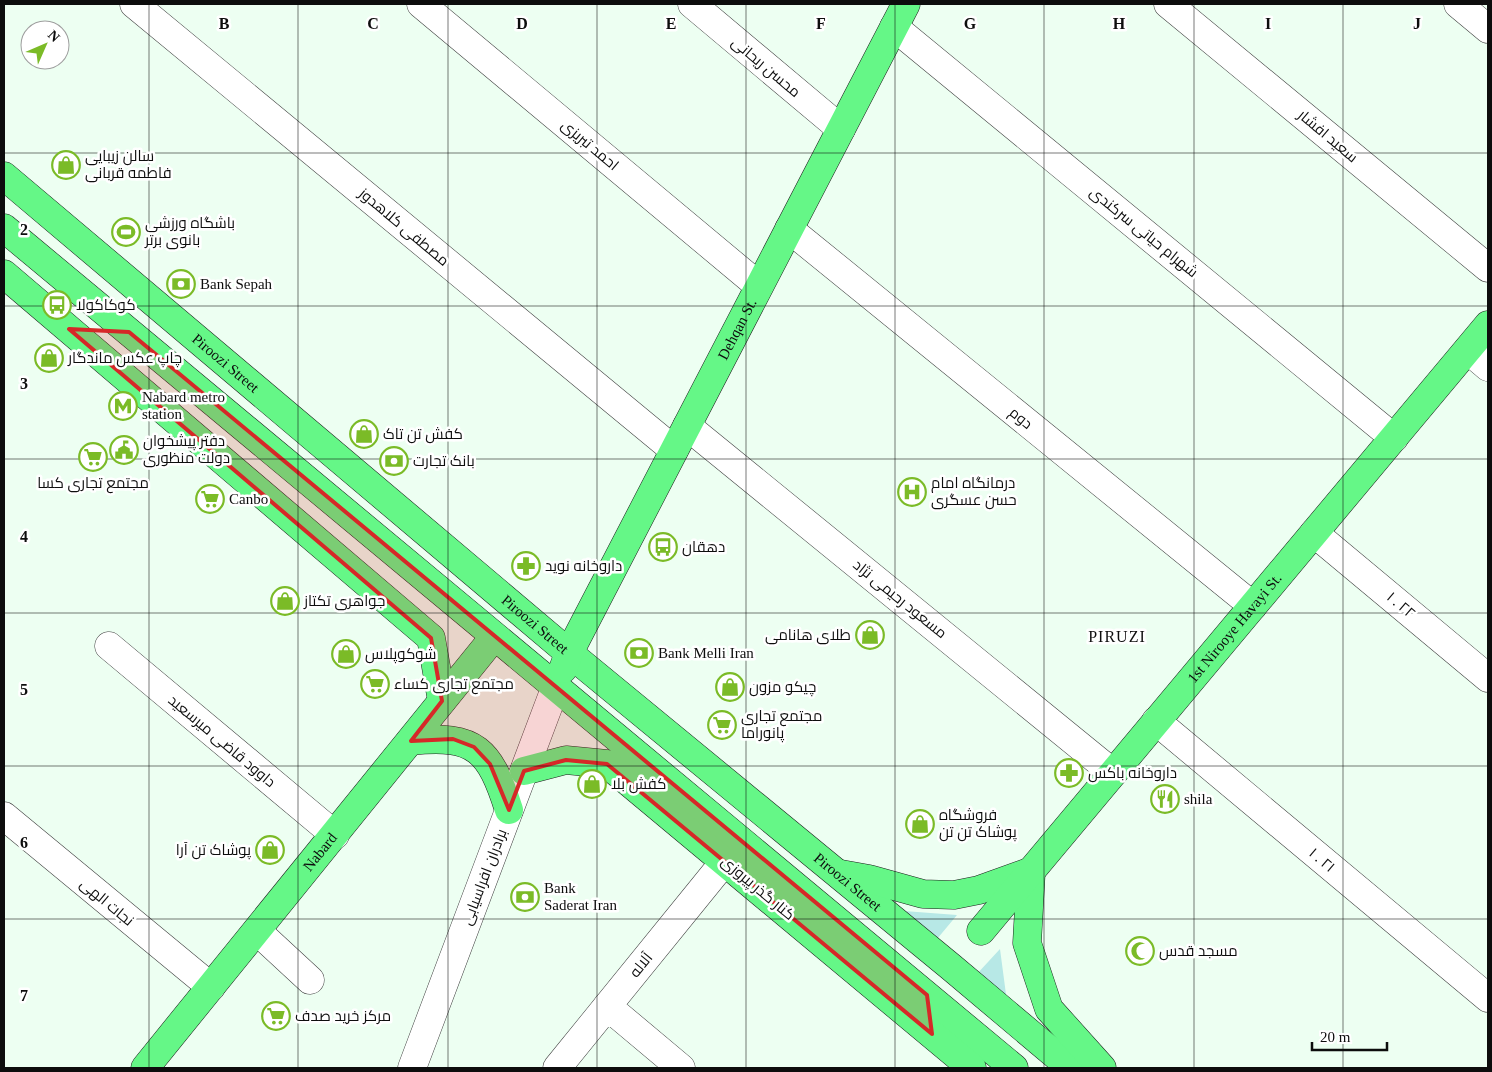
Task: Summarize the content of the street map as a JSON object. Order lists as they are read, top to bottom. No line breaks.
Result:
{"streets":{"main road":["Dehqan St.","Piroozi Street","1st Nirooye Havayi St.","Nabard","کنار گذر پیروزی"],"street":["محسن ریحانی","سعید افشار","احمد تبریزی","مصطفی کلاهدوز","شهرام حیاتی سرکندی","دوم","مسعود رحیمی نژاد","۱ . ۲۲","داوود قاضی میرسعید","۱ . ۲۱","برادران افراسیابی","نجات الهی","آلاله"]},"crossings":[["محسن ریحانی","Dehqan St."],["احمد تبریزی","Dehqan St."],["مصطفی کلاهدوز","Dehqan St."],["شهرام حیاتی سرکندی","Dehqan St."],["شهرام حیاتی سرکندی","1st Nirooye Havayi St."],["Dehqan St.","Piroozi Street"],["Dehqan St.","دوم"],["Dehqan St.","مسعود رحیمی نژاد"],["Dehqan St.","برادران افراسیابی"],["دوم","1st Nirooye Havayi St."],["مسعود رحیمی نژاد","1st Nirooye Havayi St."],["۱ . ۲۲","1st Nirooye Havayi St."],["1st Nirooye Havayi St.","۱ . ۲۱"],["داوود قاضی میرسعید","Nabard"],["Nabard","نجات الهی"],["برادران افراسیابی","کنار گذر پیروزی"],["کنار گذر پیروزی","آلاله"]],"districts":["PIRUZI"],"places":{"shop":["سالن زیبایی فاطمه قربانی","چاپ عکس ماندگار","کفش تن تاک","جواهری تکتاز","طلای هانامی","شوكوپلاس","چیکو مزون","کفش بلا","فروشگاه پوشاک تن تن","پوشاک تن آرا"],"sports":["باشگاه ورزشی بانوی برتر"],"bank":["Bank Sepah","بانک تجارت","Bank Melli Iran","Bank Saderat Iran"],"bus stop":["کوکاکولا","دهقان"],"metro station":["Nabard metro station"],"public building":["دفتر پیشخوان دولت‌ منظوری"],"supermarket":["مجتمع تجاری کسا","Canbo","مجتمع تجاری کساء","مجتمع تجاری پانوراما","مرکز خرید صدف"],"hospital":["درمانگاه امام حسن عسگری"],"pharmacy":["داروخانه نوید","داروخانه باکس"],"restaurant":["shila"],"mosque":["مسجد قدس"]},"scale_bar":"20 m","north":"top right","grid":{"columns":["B","C","D","E","F","G","H","I","J"],"rows":["2","3","4","5","6","7"]}}
